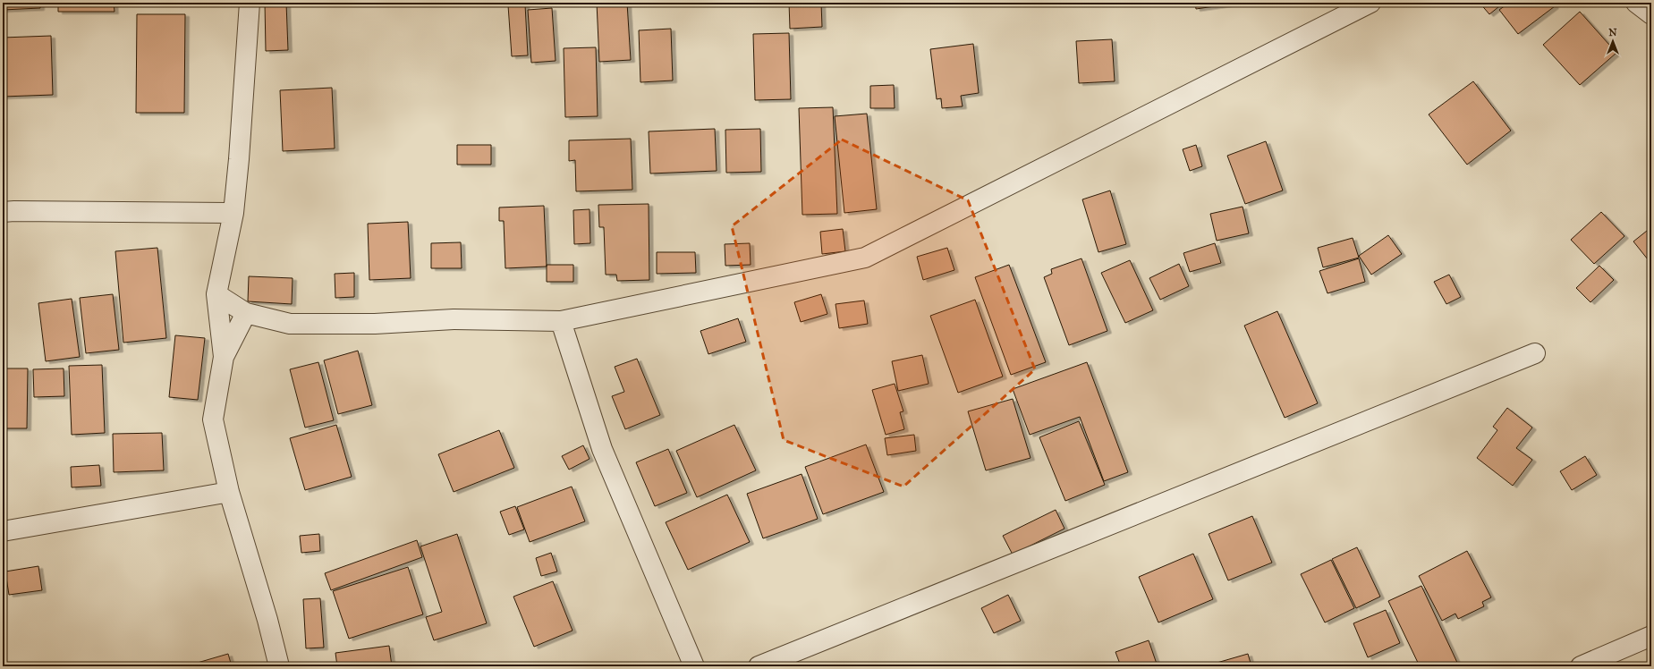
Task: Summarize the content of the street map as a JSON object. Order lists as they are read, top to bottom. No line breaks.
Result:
{"north":"top"}
